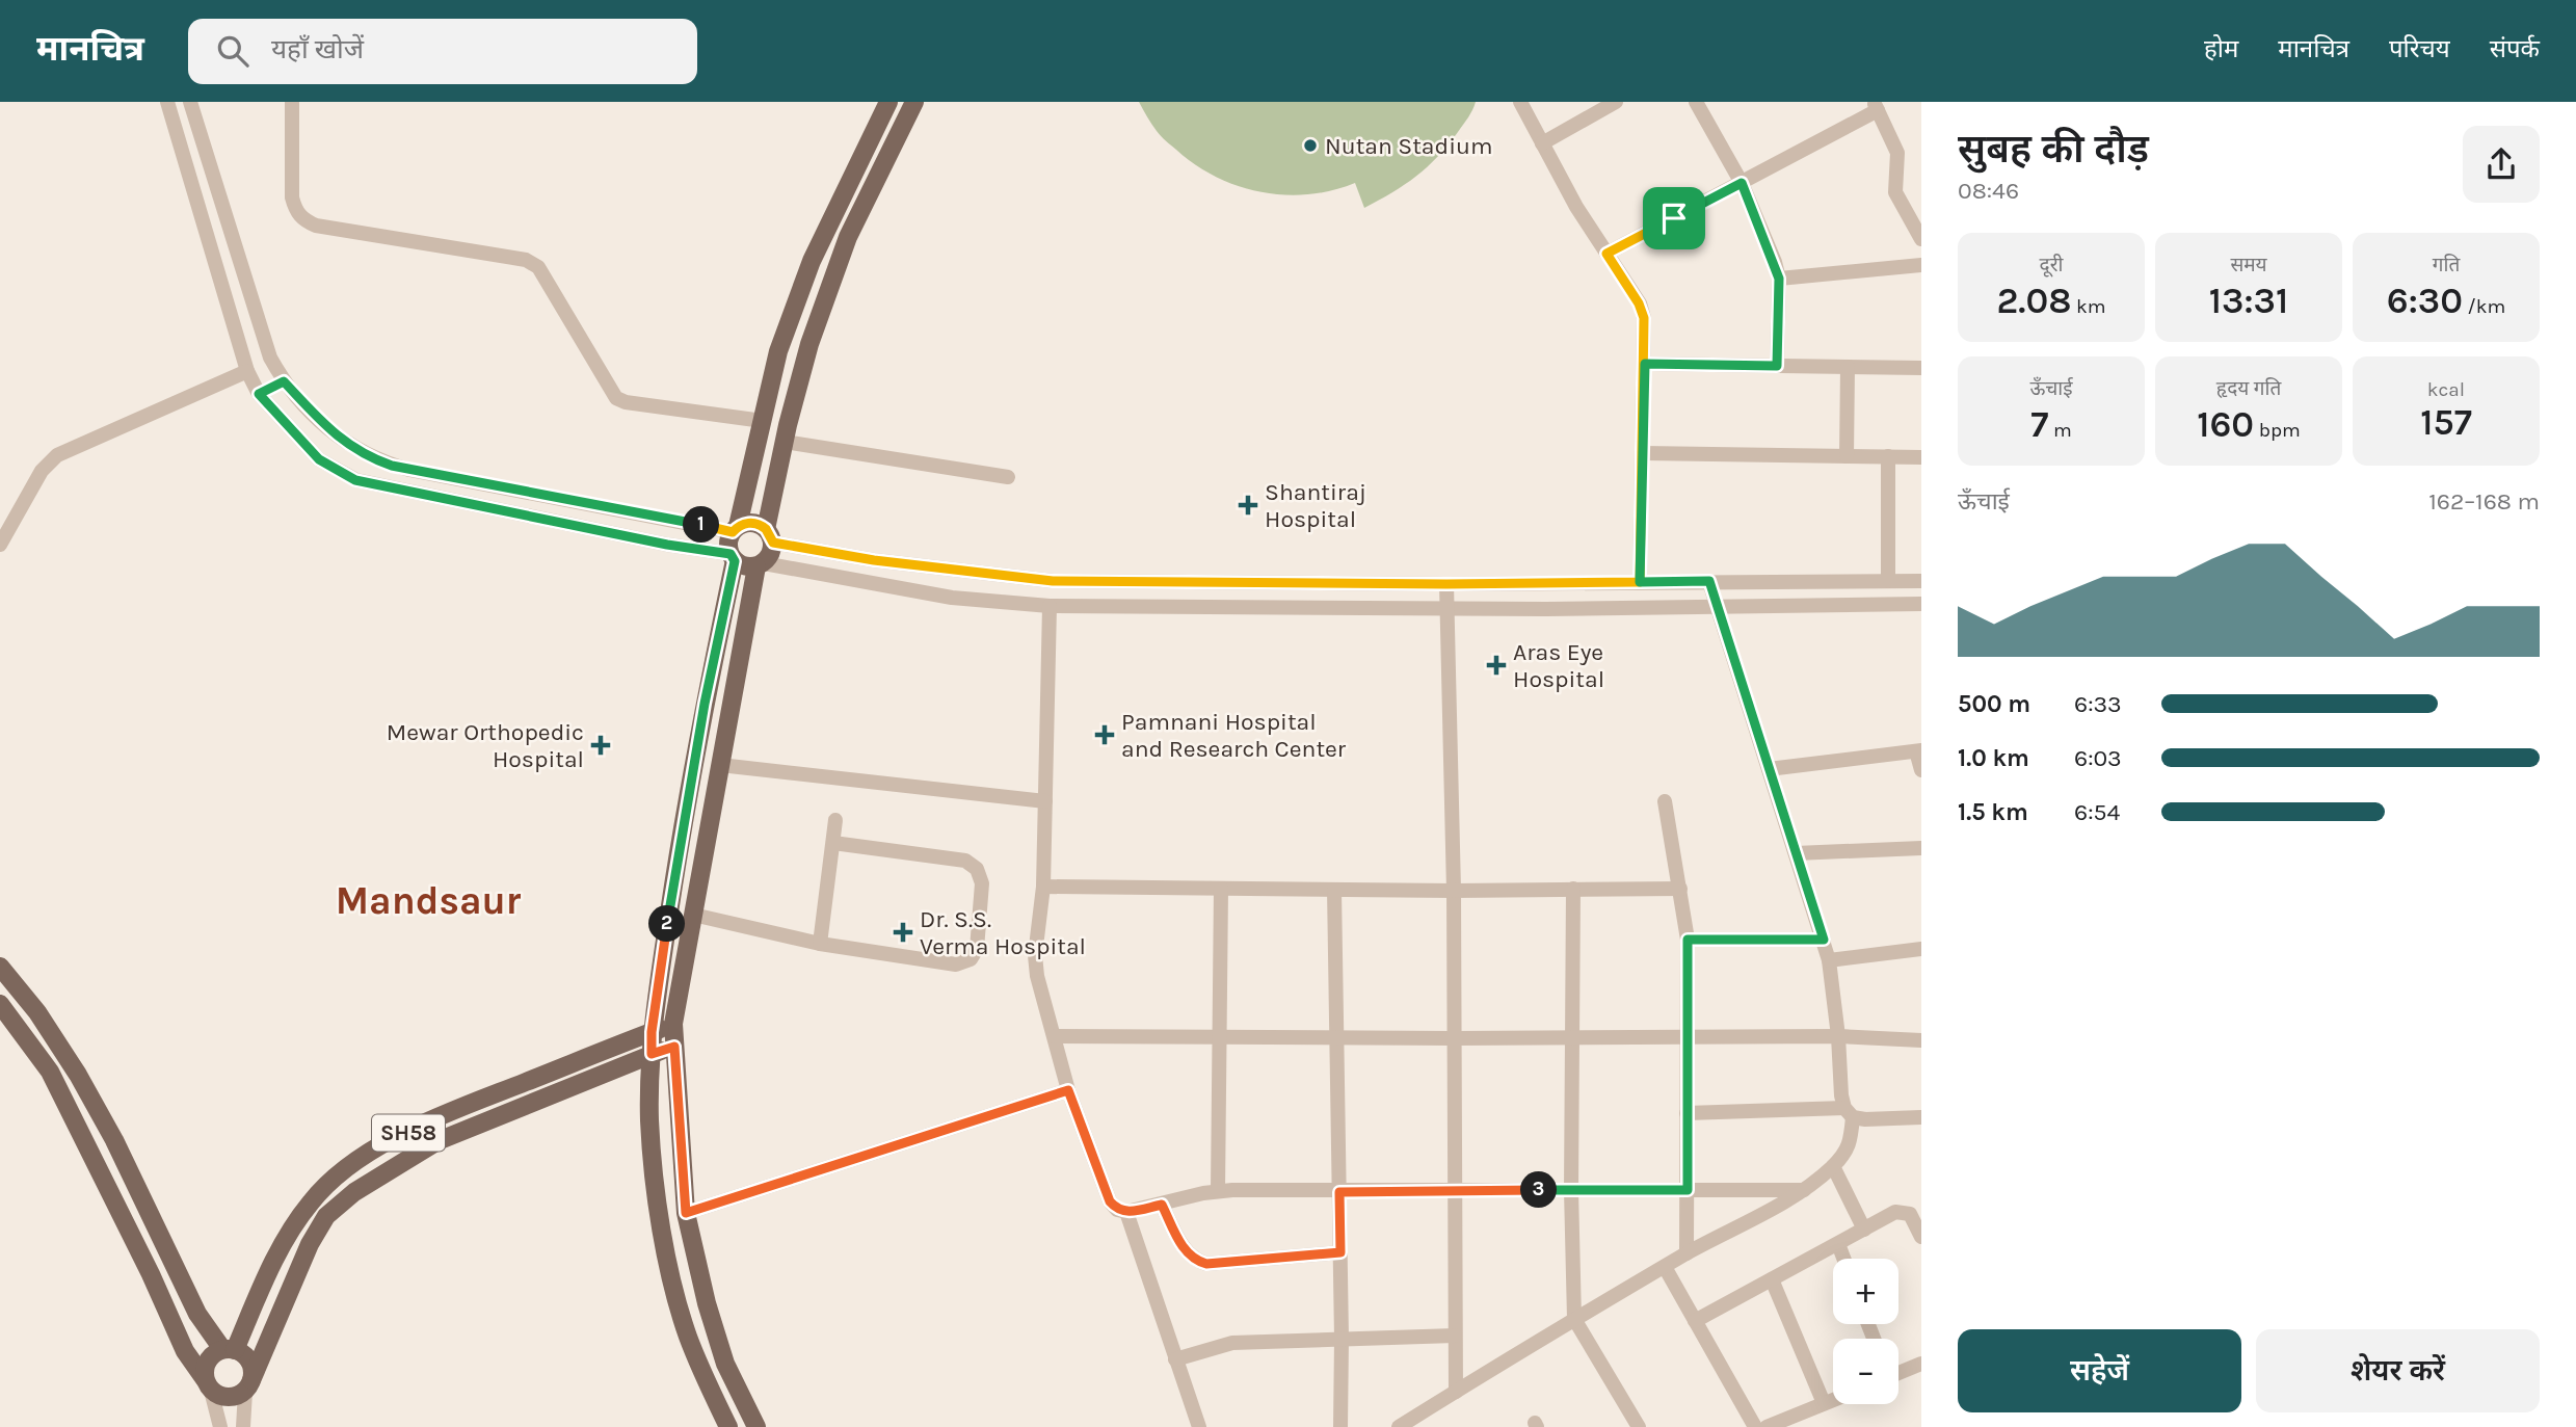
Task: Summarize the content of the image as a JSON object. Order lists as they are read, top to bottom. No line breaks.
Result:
{"streets":{"main road":["SH58"]},"districts":["Mandsaur"],"places":{"other":["Nutan Stadium"],"health":["Shantiraj Hospital","Aras Eye Hospital","Pamnani Hospital and Research Center","Mewar Orthopedic Hospital","Dr. S.S. Verma Hospital"]},"page":{"header":"मानचित्र","search":"यहाँ खोजें","nav":["होम","मानचित्र","परिचय","संपर्क"],"heading":["सुबह की दौड़","08:46"],"stats":[["दूरी","2.08 km"],["समय","13:31"],["गति","6:30 /km"],["ऊँचाई","7 m"],["हृदय गति","160 bpm"],["kcal","157"]],"chart":["ऊँचाई","162–168 m"],"pins":["1","2","3"],"list":[{"name":"500 m","note":"6:33"},{"name":"1.0 km","note":"6:03"},{"name":"1.5 km","note":"6:54"}],"map_buttons":["+","−"],"buttons":["सहेजें","शेयर करें"]}}
